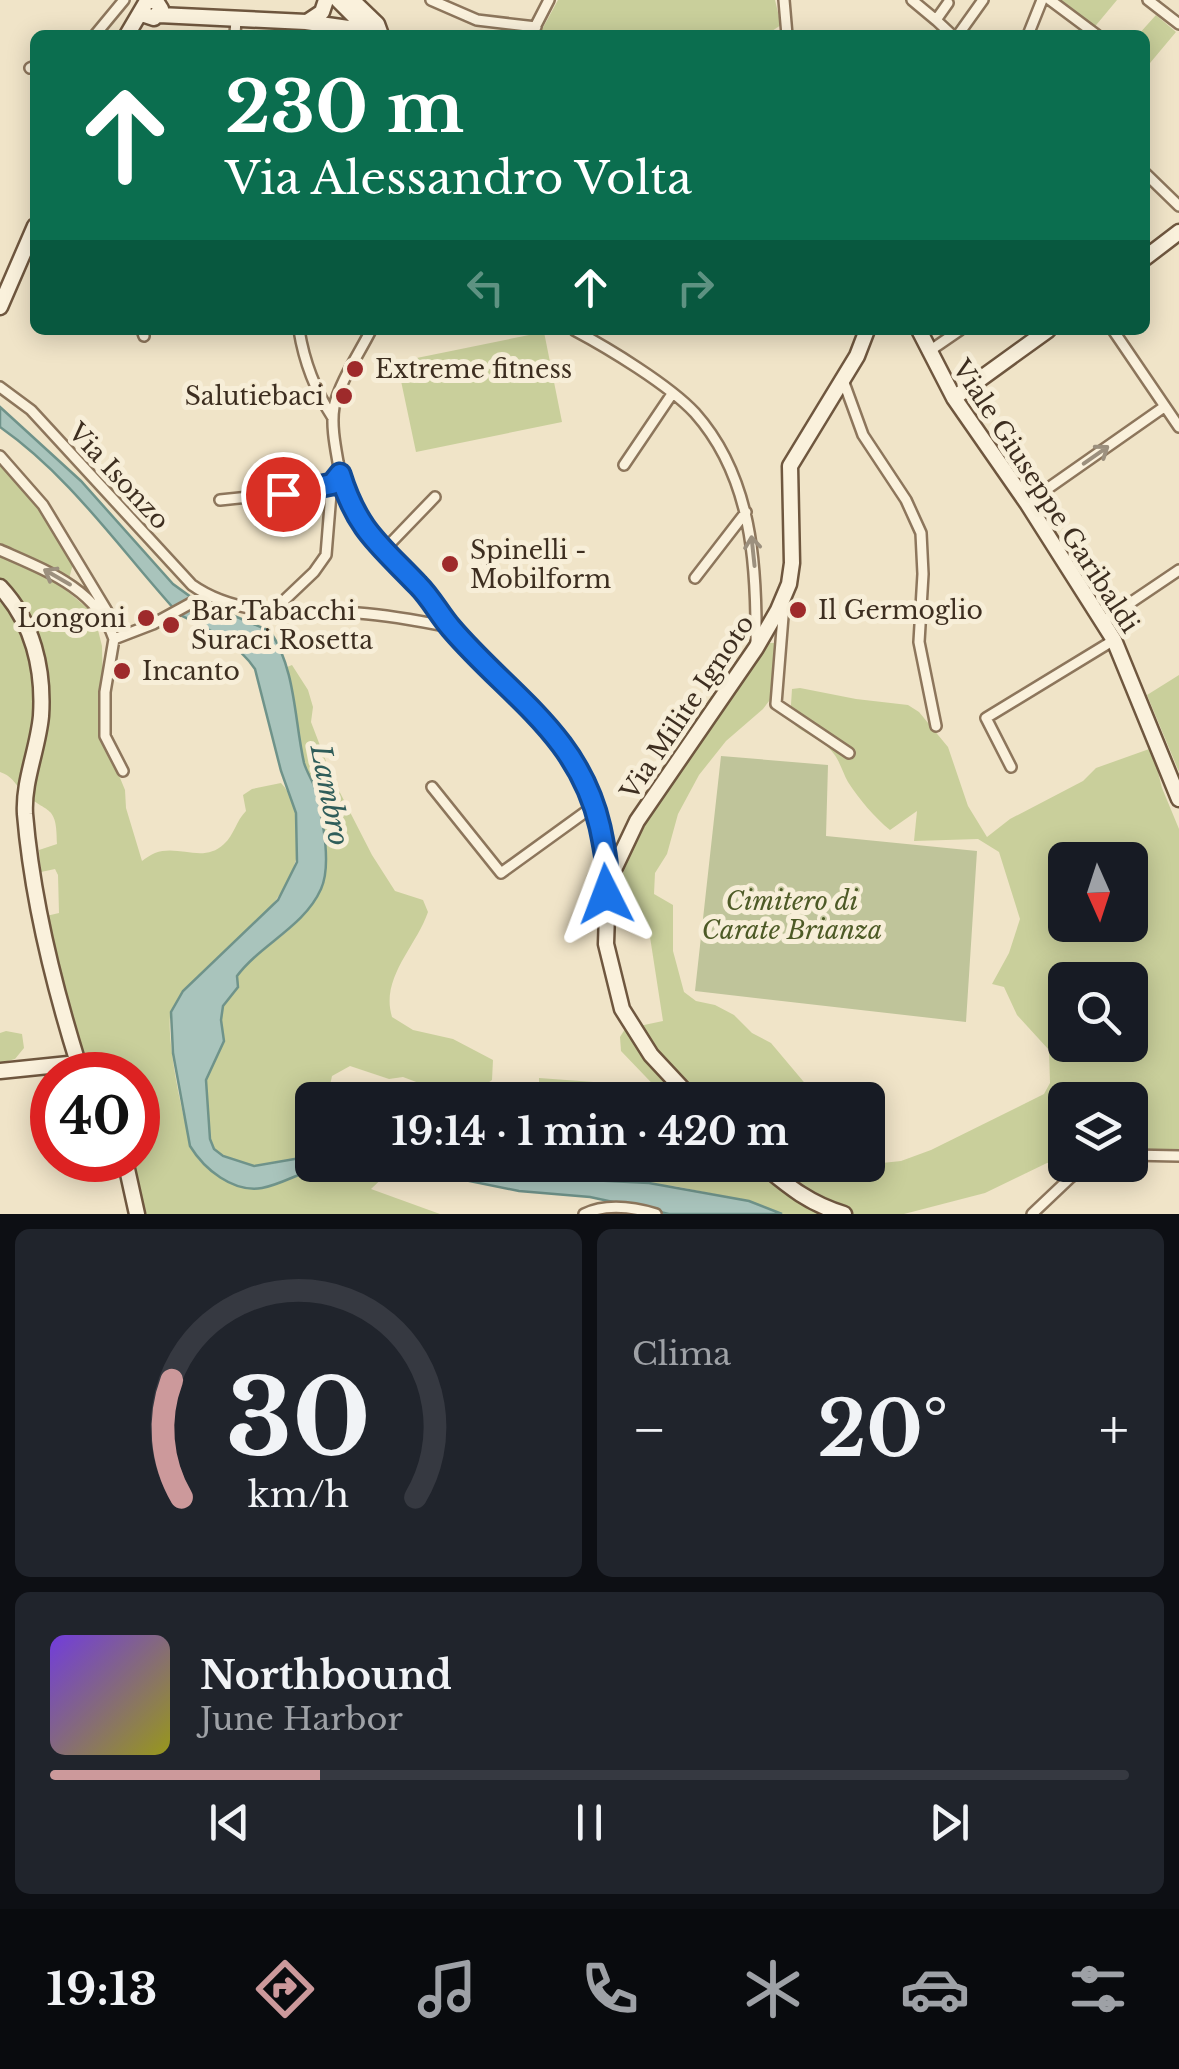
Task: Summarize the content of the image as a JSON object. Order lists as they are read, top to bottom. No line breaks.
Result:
{"streets":{"street":["Via Isonzo","Viale Giuseppe Garibaldi","Via Milite Ignoto"]},"water":["Lambro"],"parks":["Cimitero di Carate Brianza"],"places":["Extreme fitness","Salutiebaci","Spinelli - Mobilform","Il Germoglio","Longoni","Bar Tabacchi Suraci Rosetta","Incanto"],"north":"bottom","page":{"turn":["230 m","Via Alessandro Volta"],"limit":"40","trip":"19:14 · 1 min · 420 m","tile":"Clima","heat":["−","20°","+"],"song":["Northbound","June Harbor"],"tabs":"19:13","gauge":["30","km/h"]}}
